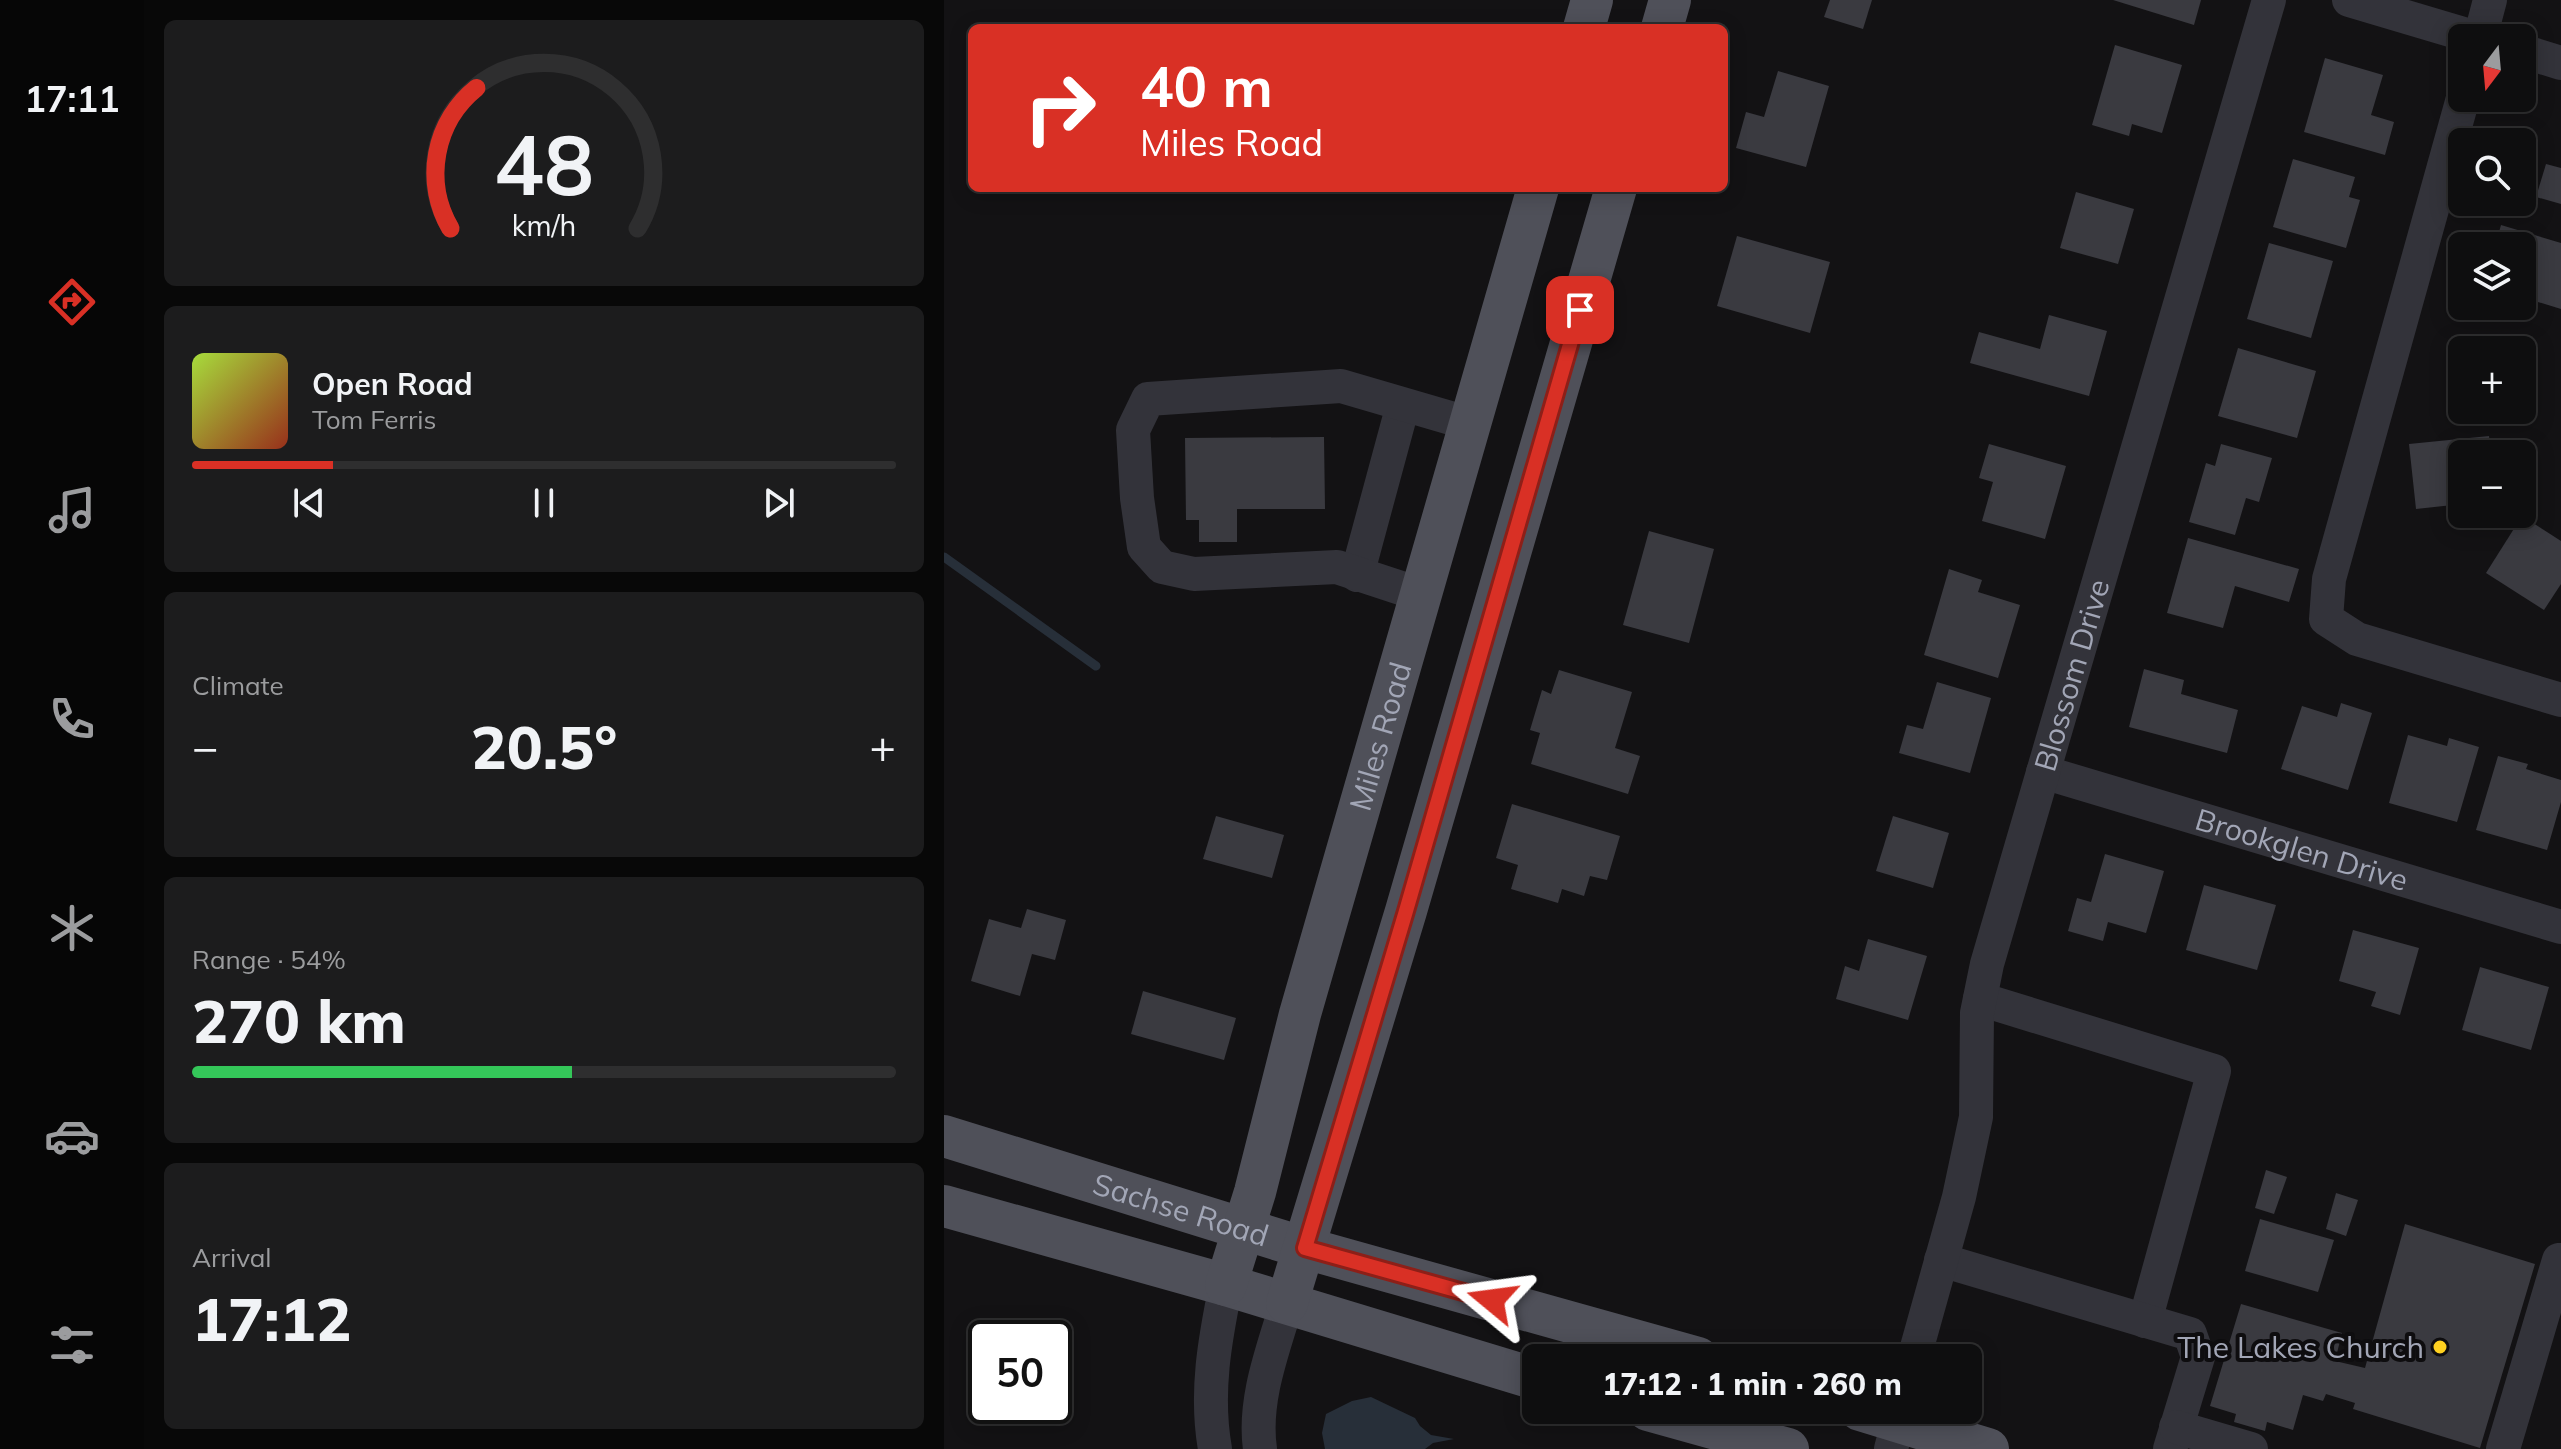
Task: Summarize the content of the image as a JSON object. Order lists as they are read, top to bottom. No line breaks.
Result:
{"streets":{"main road":["Miles Road","Sachse Road"],"street":["Blossom Drive","Brookglen Drive"]},"crossings":[["Blossom Drive","Brookglen Drive"],["Miles Road","Sachse Road"]],"places":["The Lakes Church"],"north":"bottom","page":{"tabs":"17:11","map_buttons":["+","−"],"turn":["40 m","Miles Road"],"song":["Open Road","Tom Ferris"],"tile":["Climate",["Range · 54%","270 km"],["Arrival","17:12"]],"heat":["−","20.5°","+"],"limit":"50","trip":"17:12 · 1 min · 260 m","gauge":["48","km/h"]}}
